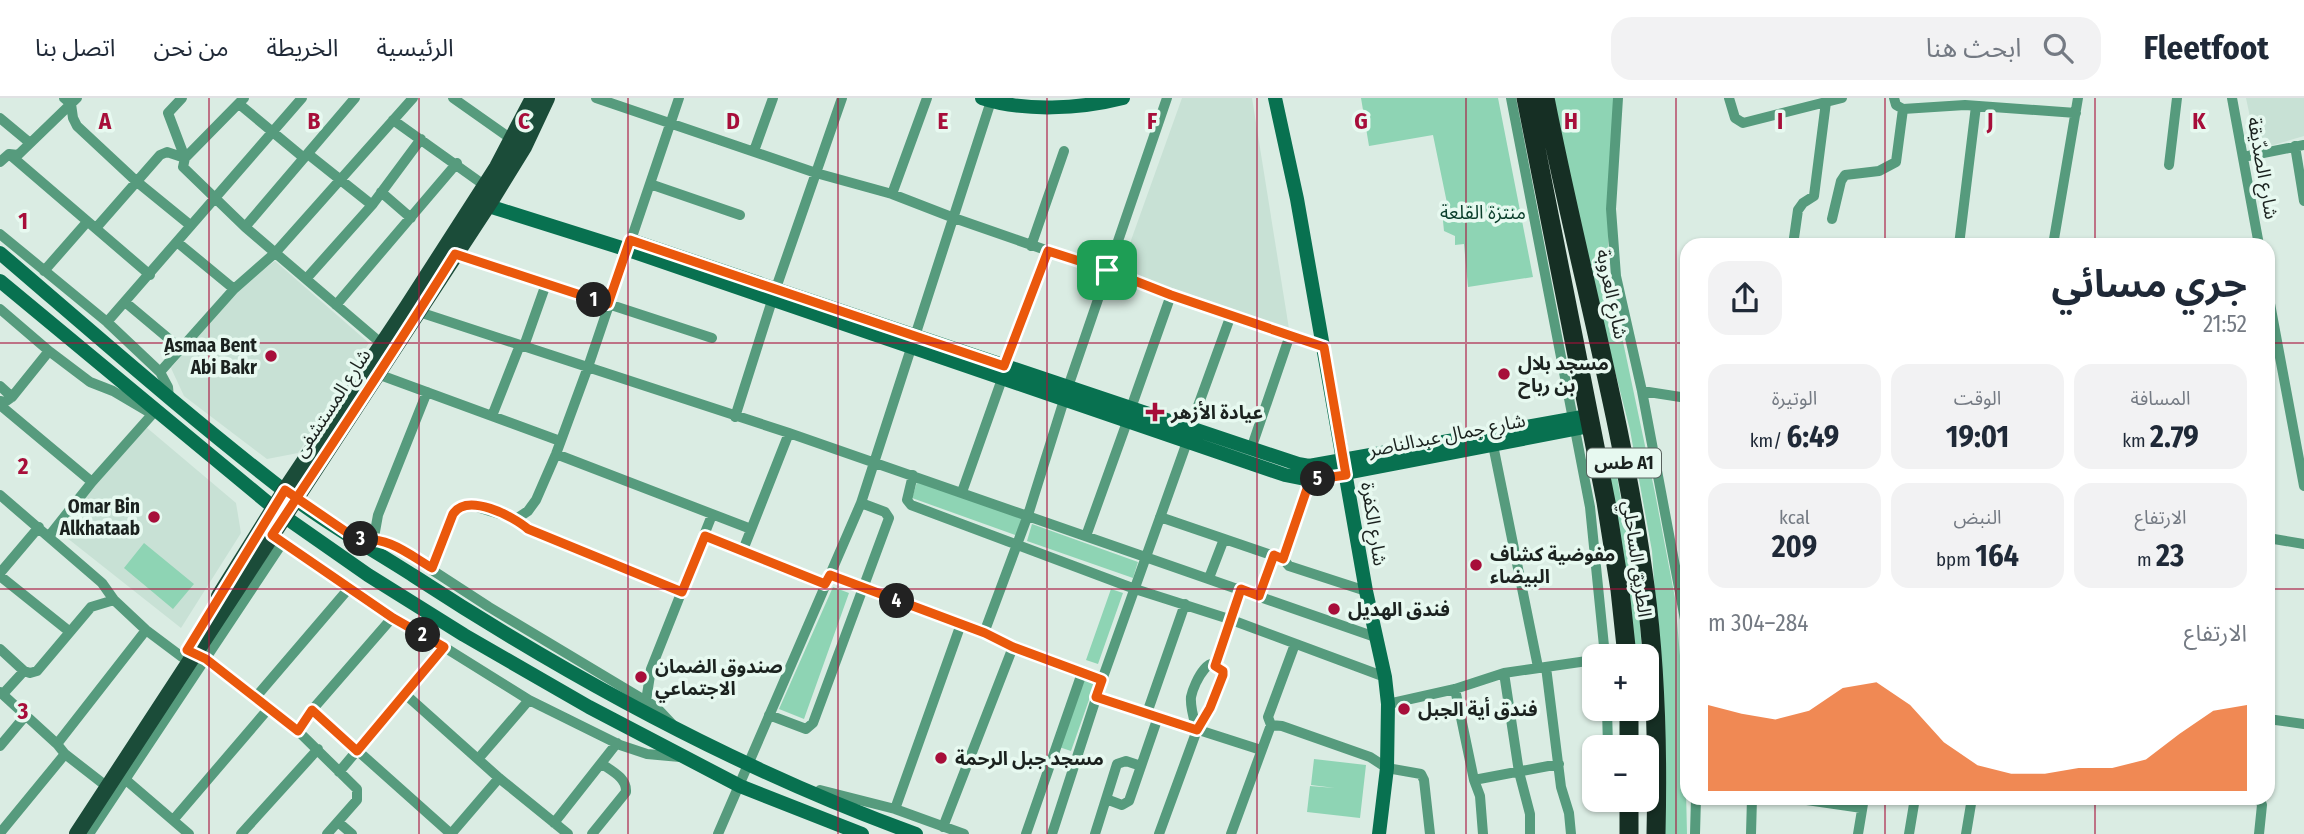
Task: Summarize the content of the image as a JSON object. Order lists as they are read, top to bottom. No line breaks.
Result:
{"streets":{"highway":["شارع العروبة","طس A1","الطريق الساحلي"],"main road":["شارع المستشفى"],"street":["شارع الصدّيقة","شارع جمال عبدالناصر","شارع الكفرة"]},"crossings":[["شارع المستشفى","شارع جمال عبدالناصر"],["شارع جمال عبدالناصر","شارع الكفرة"],["شارع جمال عبدالناصر","الطريق الساحلي"]],"parks":["منتزة القلعة"],"places":{"other":["ِAsmaa Bent Abi Bakr","مسجد بلال بن رباح","Omar Bin Alkhataab","مفوضية كشاف البيضاء","فندق الهديل","صندوق الضمان الاجتماعي","فندق أية الجبل","مسجد جبل الرحمة"],"health":["عيادة الأزهر"]},"page":{"header":"Fleetfoot","search":"ابحث هنا","nav":["الرئيسية","الخريطة","من نحن","اتصل بنا"],"heading":["جري مسائي","21:52"],"pins":["1","5","3","4","2"],"stats":[["المسافة","2.79 km"],["الوقت","19:01"],["الوتيرة","6:49 /km"],["الارتفاع","23 m"],["النبض","164 bpm"],["kcal","209"]],"chart":["الارتفاع","284–304 m"],"map_buttons":["+","−"]},"grid":{"columns":["A","B","C","D","E","F","G","H","I","J","K"],"rows":["1","2","3"]}}
